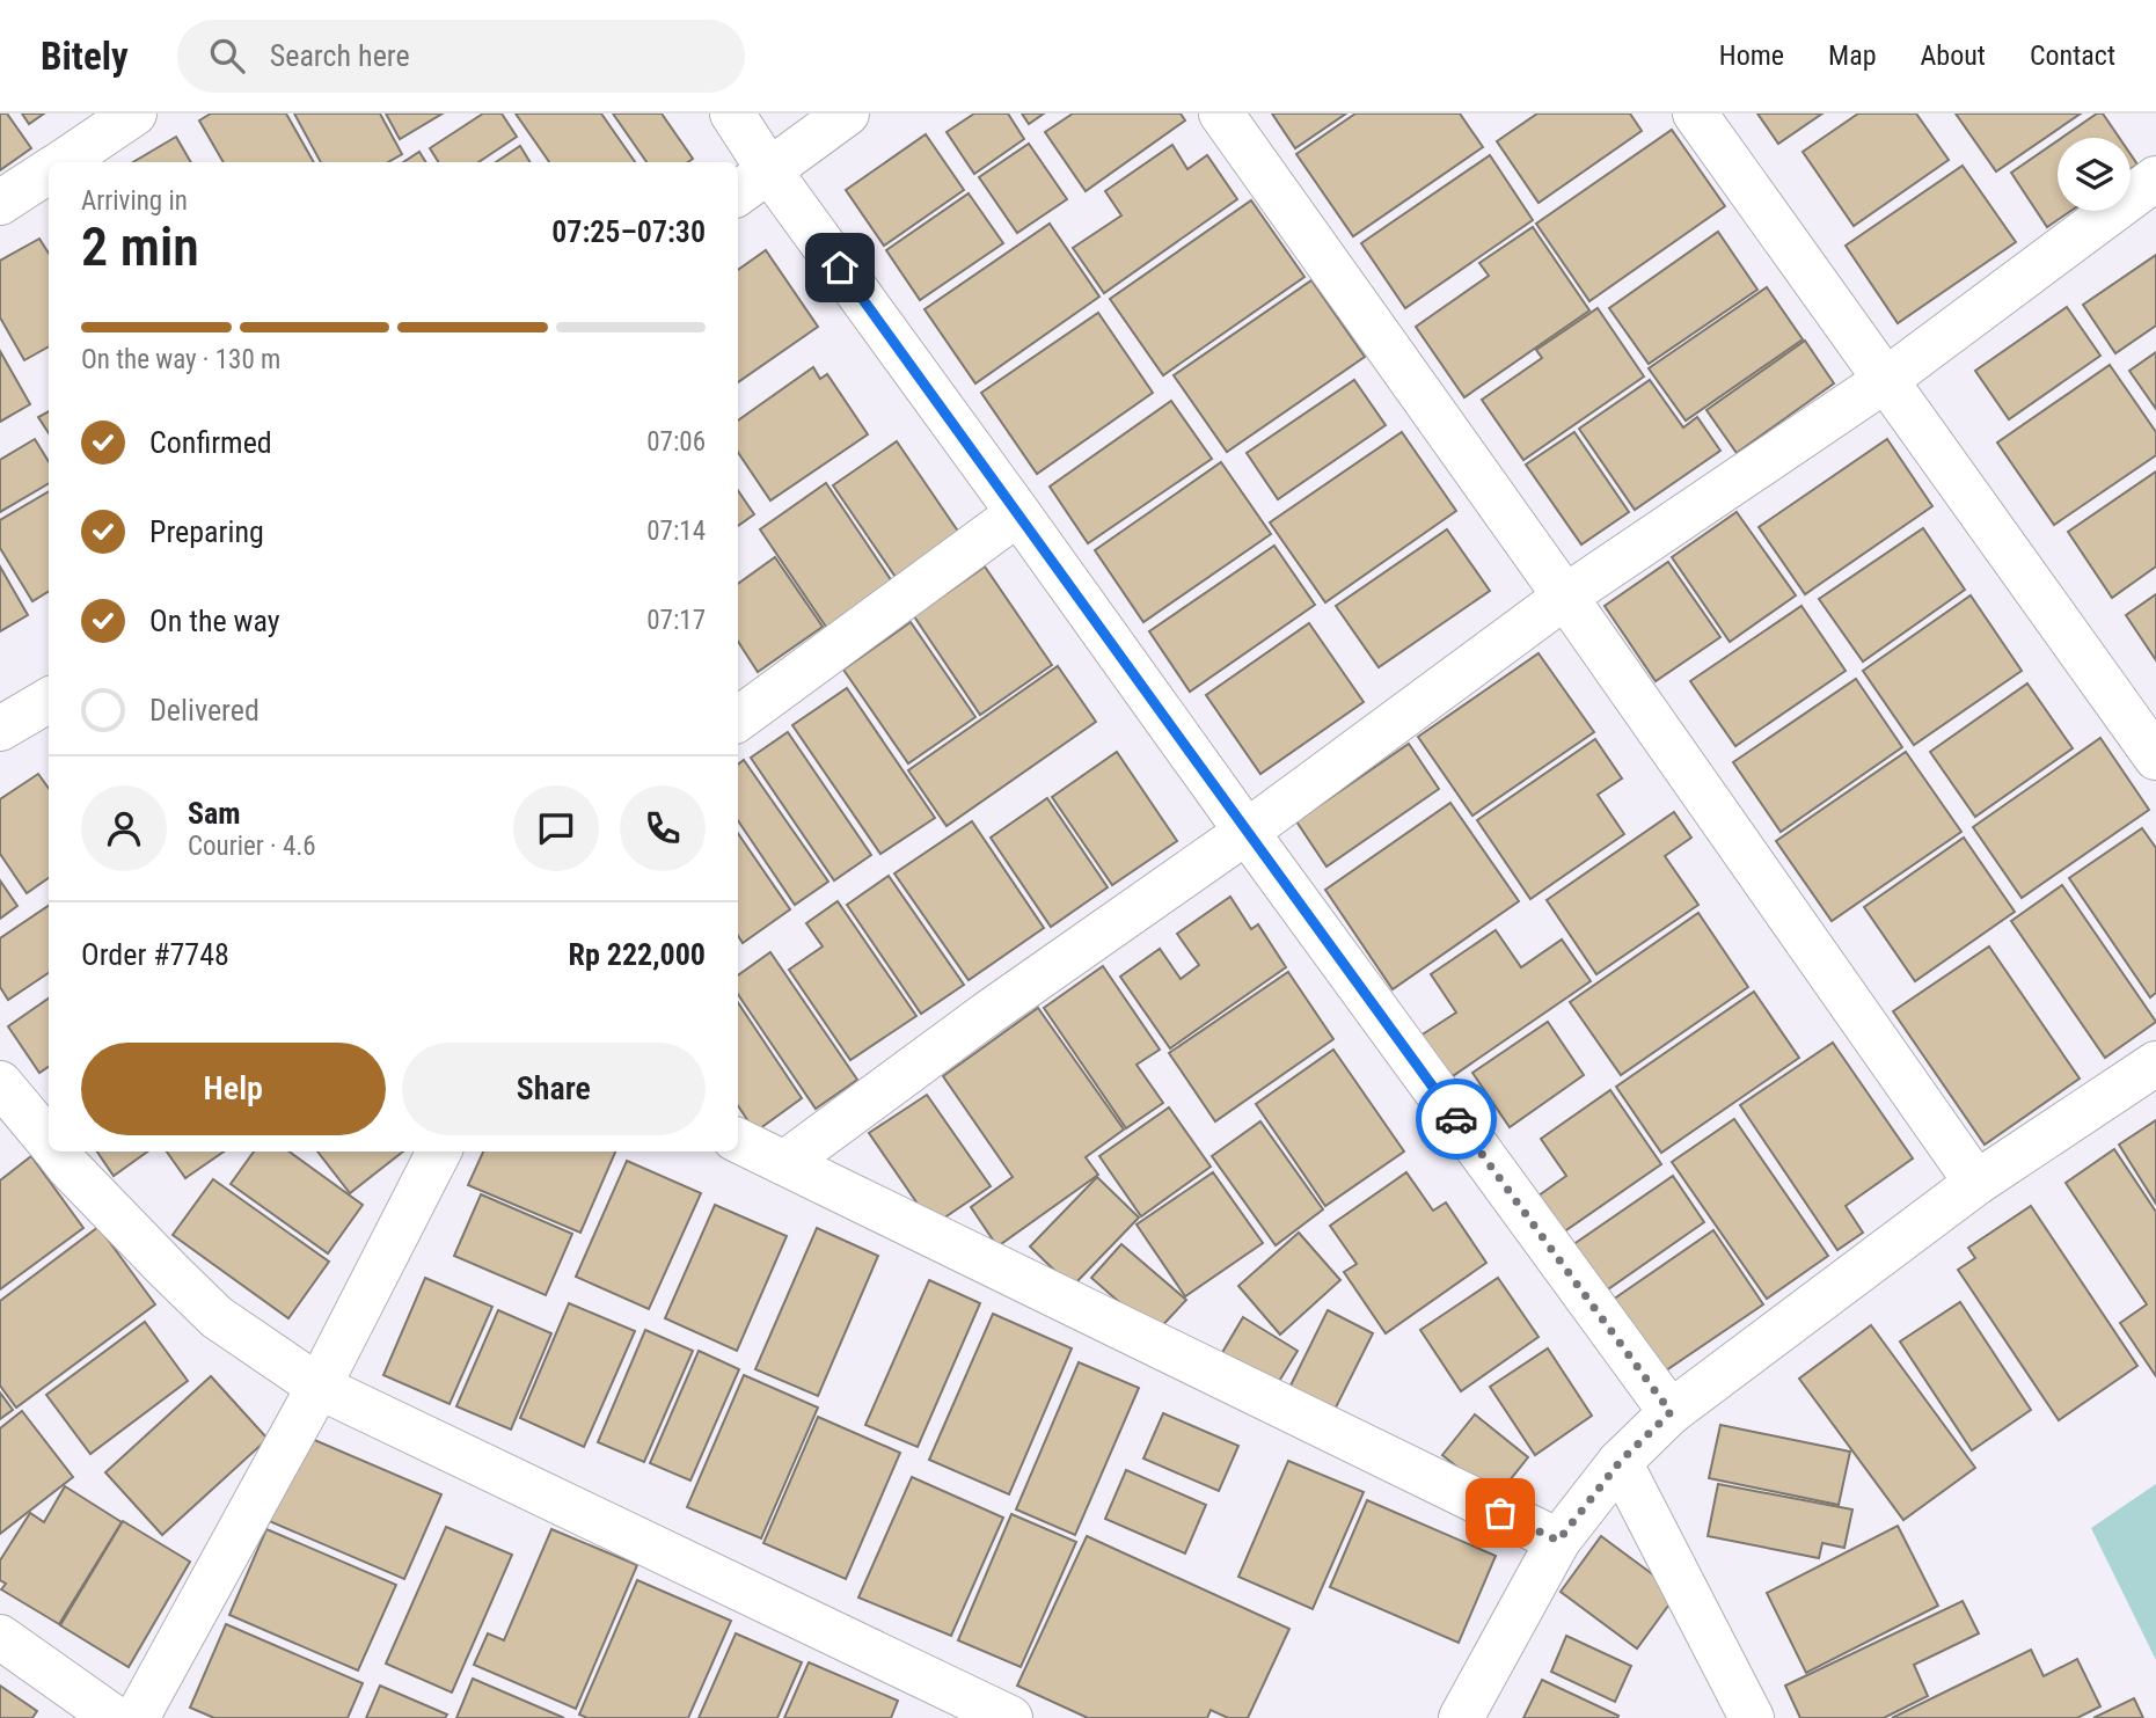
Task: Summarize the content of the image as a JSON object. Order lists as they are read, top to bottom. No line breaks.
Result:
{"page":{"header":"Bitely","search":"Search here","nav":["Home","Map","About","Contact"],"heading":["2 min","Arriving in","07:25–07:30"],"panel":["Sam","Courier · 4.6","Order #7748","Rp 222,000"],"bar":"On the way · 130 m","list":[["Confirmed","07:06"],["Preparing","07:14"],["On the way","07:17"],"Delivered"],"buttons":["Help","Share"]}}
